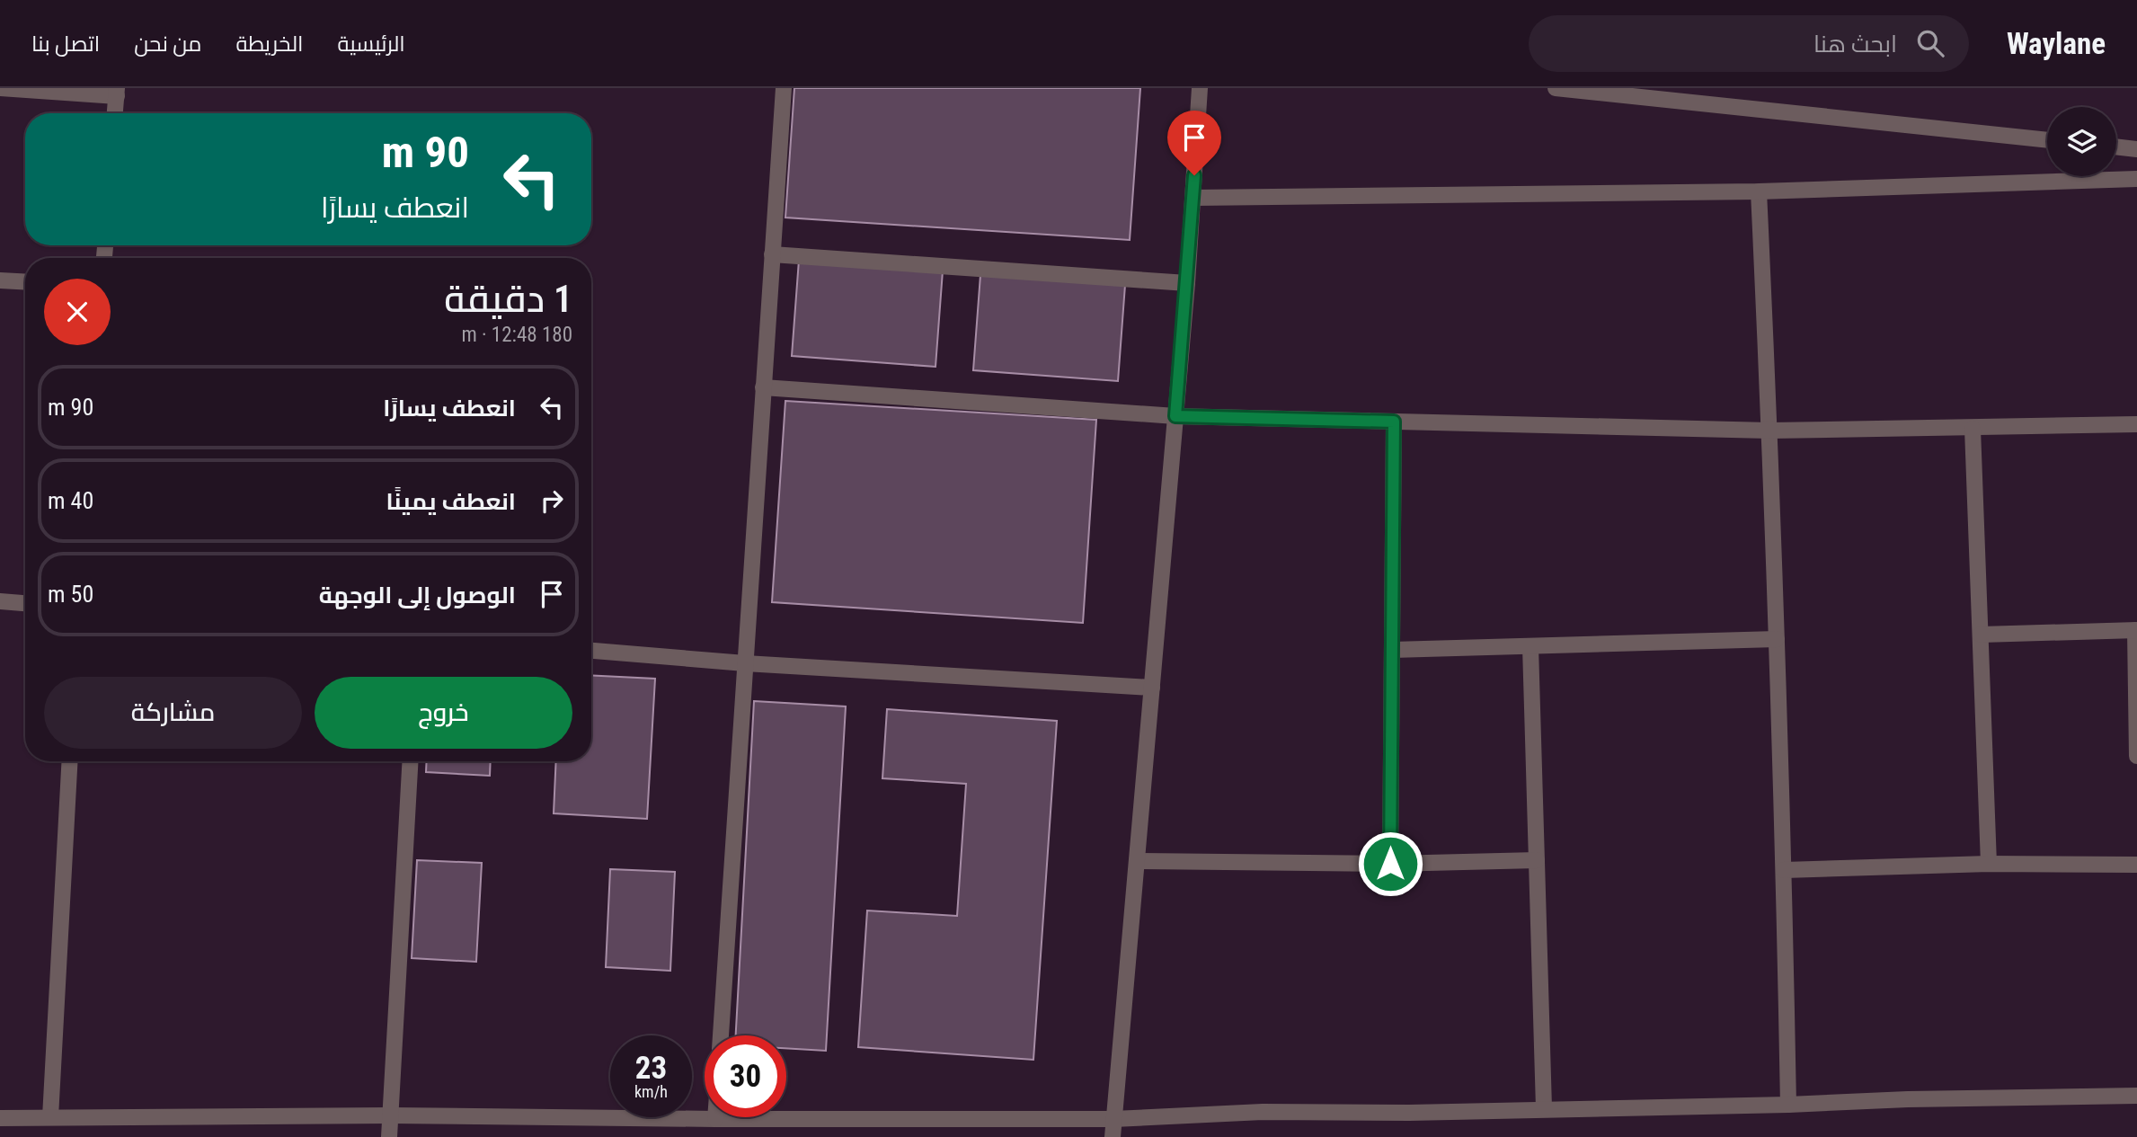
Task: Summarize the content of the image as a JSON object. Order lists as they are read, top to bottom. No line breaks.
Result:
{"page":{"header":"Waylane","search":"ابحث هنا","nav":["الرئيسية","الخريطة","من نحن","اتصل بنا"],"turn":["90 m","انعطف يسارًا"],"heading":["1 دقيقة","180 m · 12:48"],"list":[{"name":"انعطف يسارًا","value":"90 m"},{"name":"انعطف يمينًا","value":"40 m"},{"name":"الوصول إلى الوجهة","value":"50 m"}],"buttons":["خروج","مشاركة"],"speed":"23 km/h","limit":"30"}}
